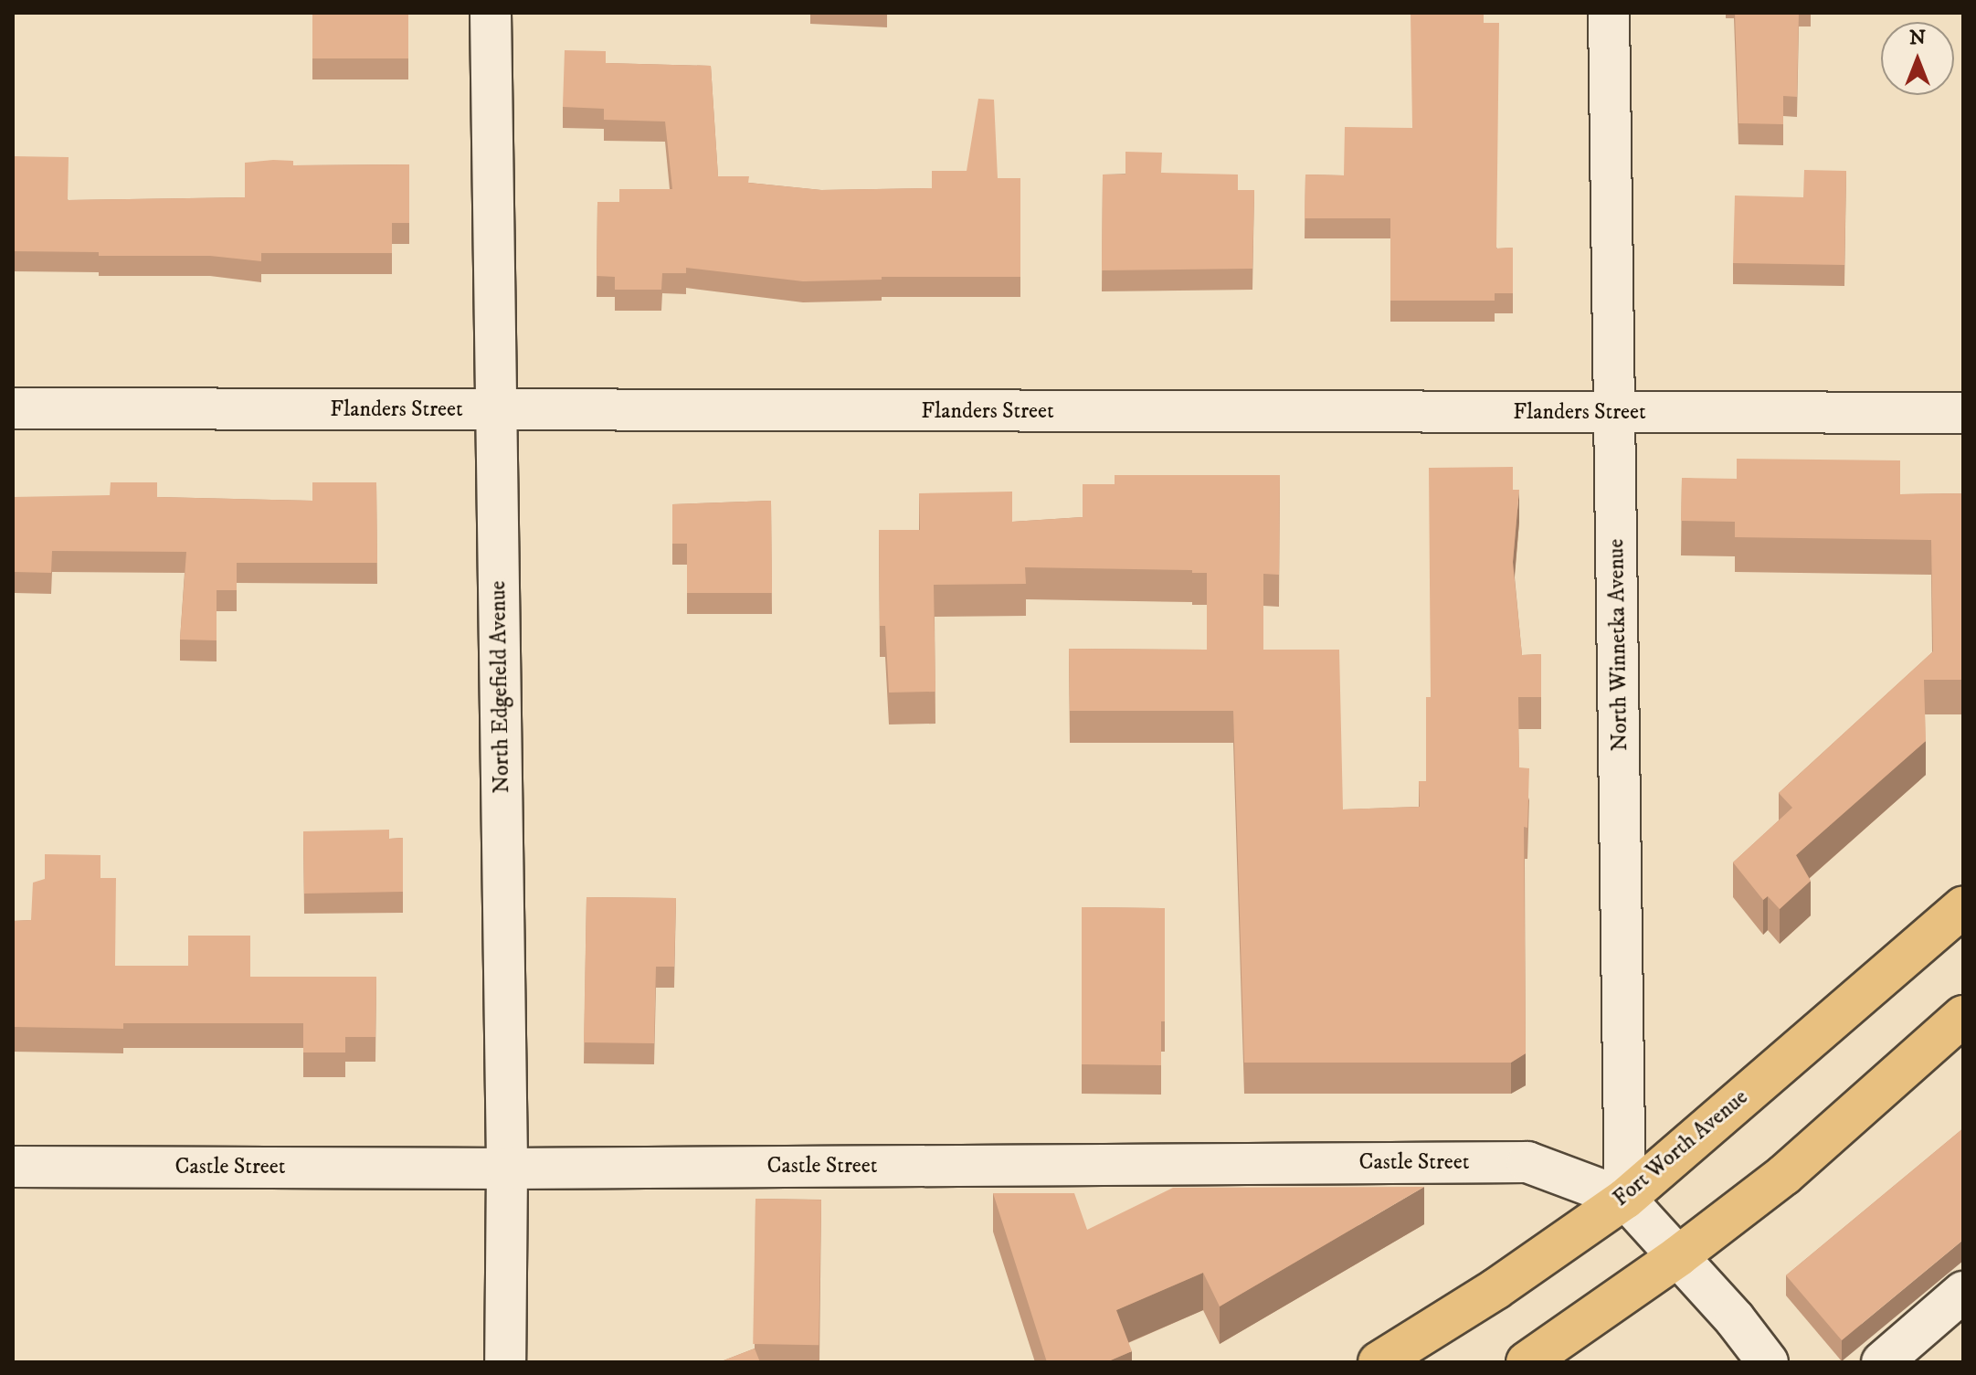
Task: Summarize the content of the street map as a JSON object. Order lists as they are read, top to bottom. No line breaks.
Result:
{"streets":{"main road":["Fort Worth Avenue"],"street":["Flanders Street","North Winnetka Avenue","North Edgefield Avenue","Castle Street"]},"crossings":[["Flanders Street","North Winnetka Avenue"],["Flanders Street","North Edgefield Avenue"],["North Winnetka Avenue","Fort Worth Avenue"],["North Winnetka Avenue","Castle Street"],["North Edgefield Avenue","Castle Street"],["Fort Worth Avenue","Castle Street"]],"north":"top"}
